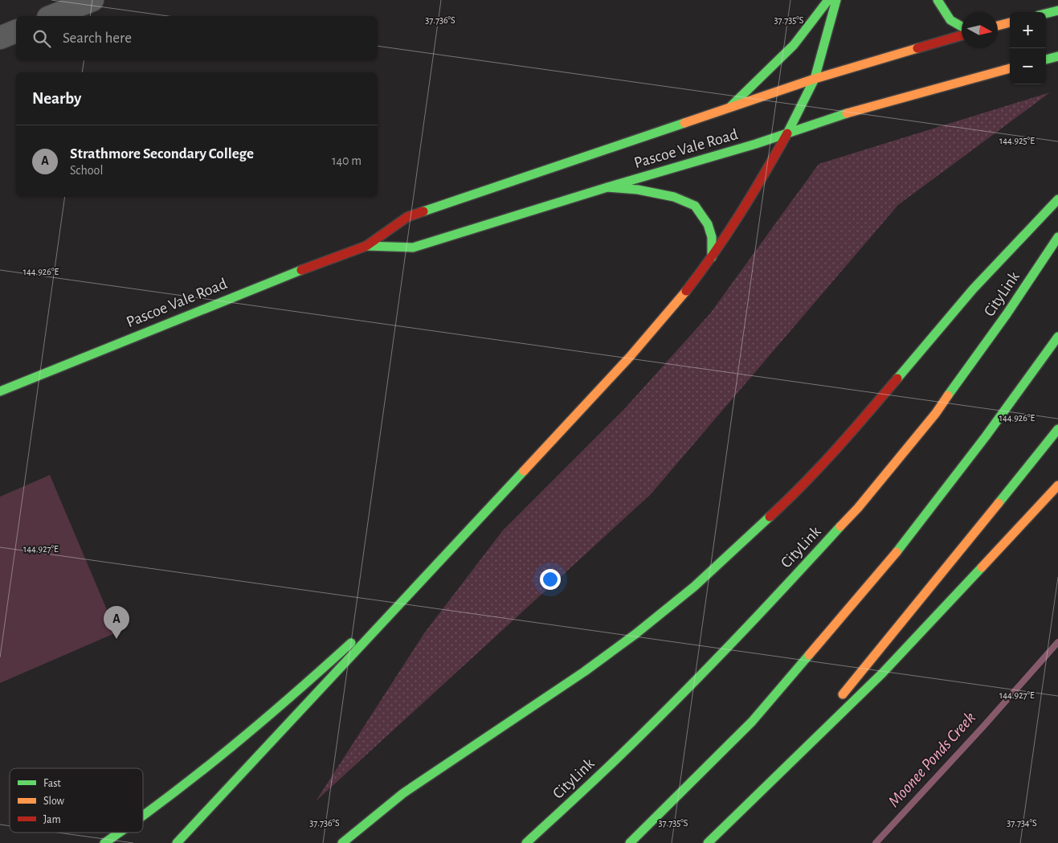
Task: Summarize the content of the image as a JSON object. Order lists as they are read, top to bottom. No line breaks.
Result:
{"streets":{"main road":["Pascoe Vale Road","CityLink"]},"water":["Moonee Ponds Creek"],"legend":["Fast","Slow","Jam"],"north":"right","page":{"map_buttons":["+","−"],"search":"Search here","heading":"Nearby","list":[{"mark":"A","name":"Strathmore Secondary College","note":"School","value":"140 m"}],"pins":"A"},"coordinates":["37.736°S","37.735°S","144.925°E","144.926°E","144.927°E","37.734°S"]}
